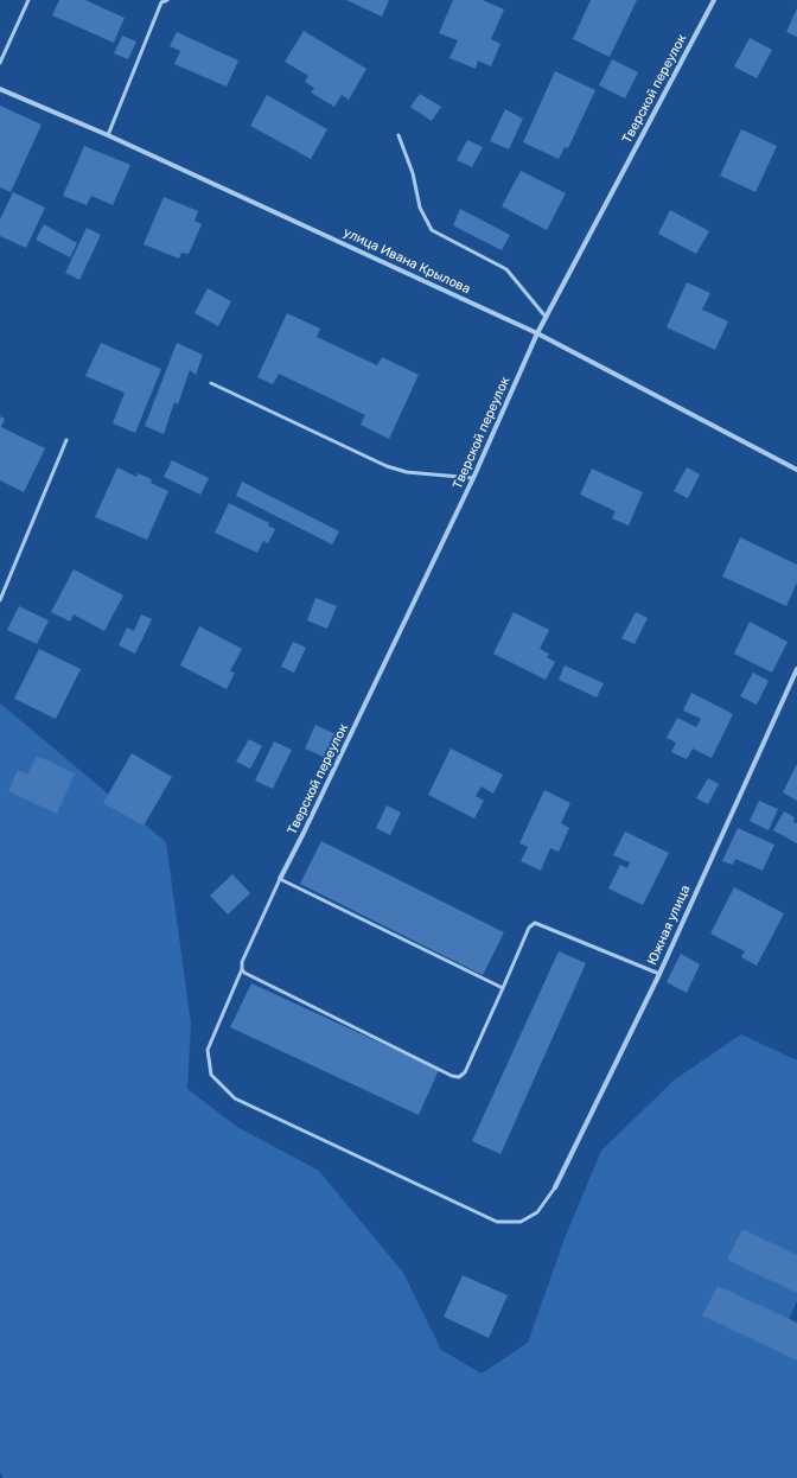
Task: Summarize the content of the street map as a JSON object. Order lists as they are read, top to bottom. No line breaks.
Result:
{"streets":{"street":["Тверской переулок","улица Ивана Крылова","Южная улица"]},"crossings":[["Тверской переулок","улица Ивана Крылова"]]}
